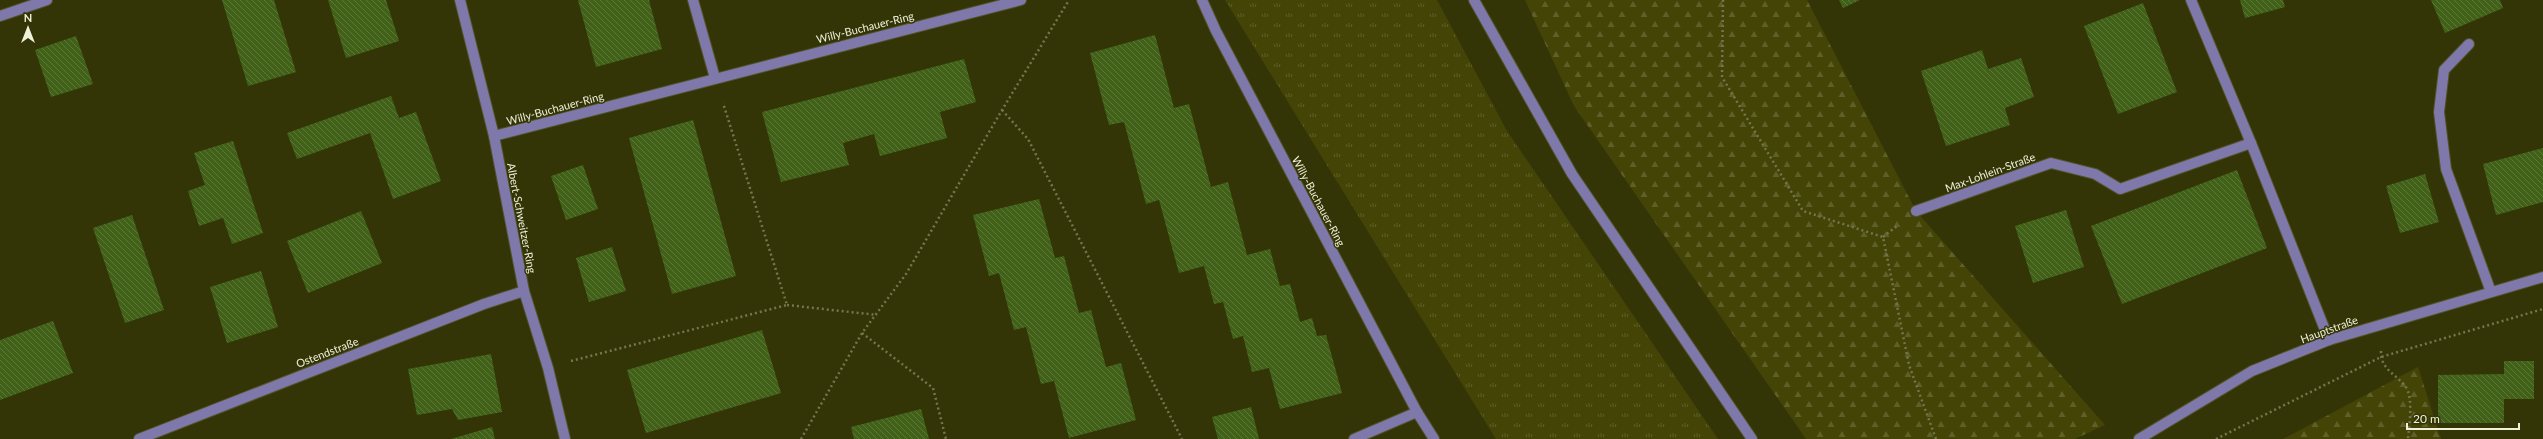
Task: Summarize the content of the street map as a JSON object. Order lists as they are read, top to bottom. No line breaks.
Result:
{"streets":{"street":["Willy-Buchauer-Ring","Max-Lohlein-Straße","Albert-Schweitzer-Ring","Hauptstraße","Ostendstraße"]},"crossings":[["Willy-Buchauer-Ring","Albert-Schweitzer-Ring"],["Albert-Schweitzer-Ring","Ostendstraße"]],"scale_bar":"20 m","north":"top"}
